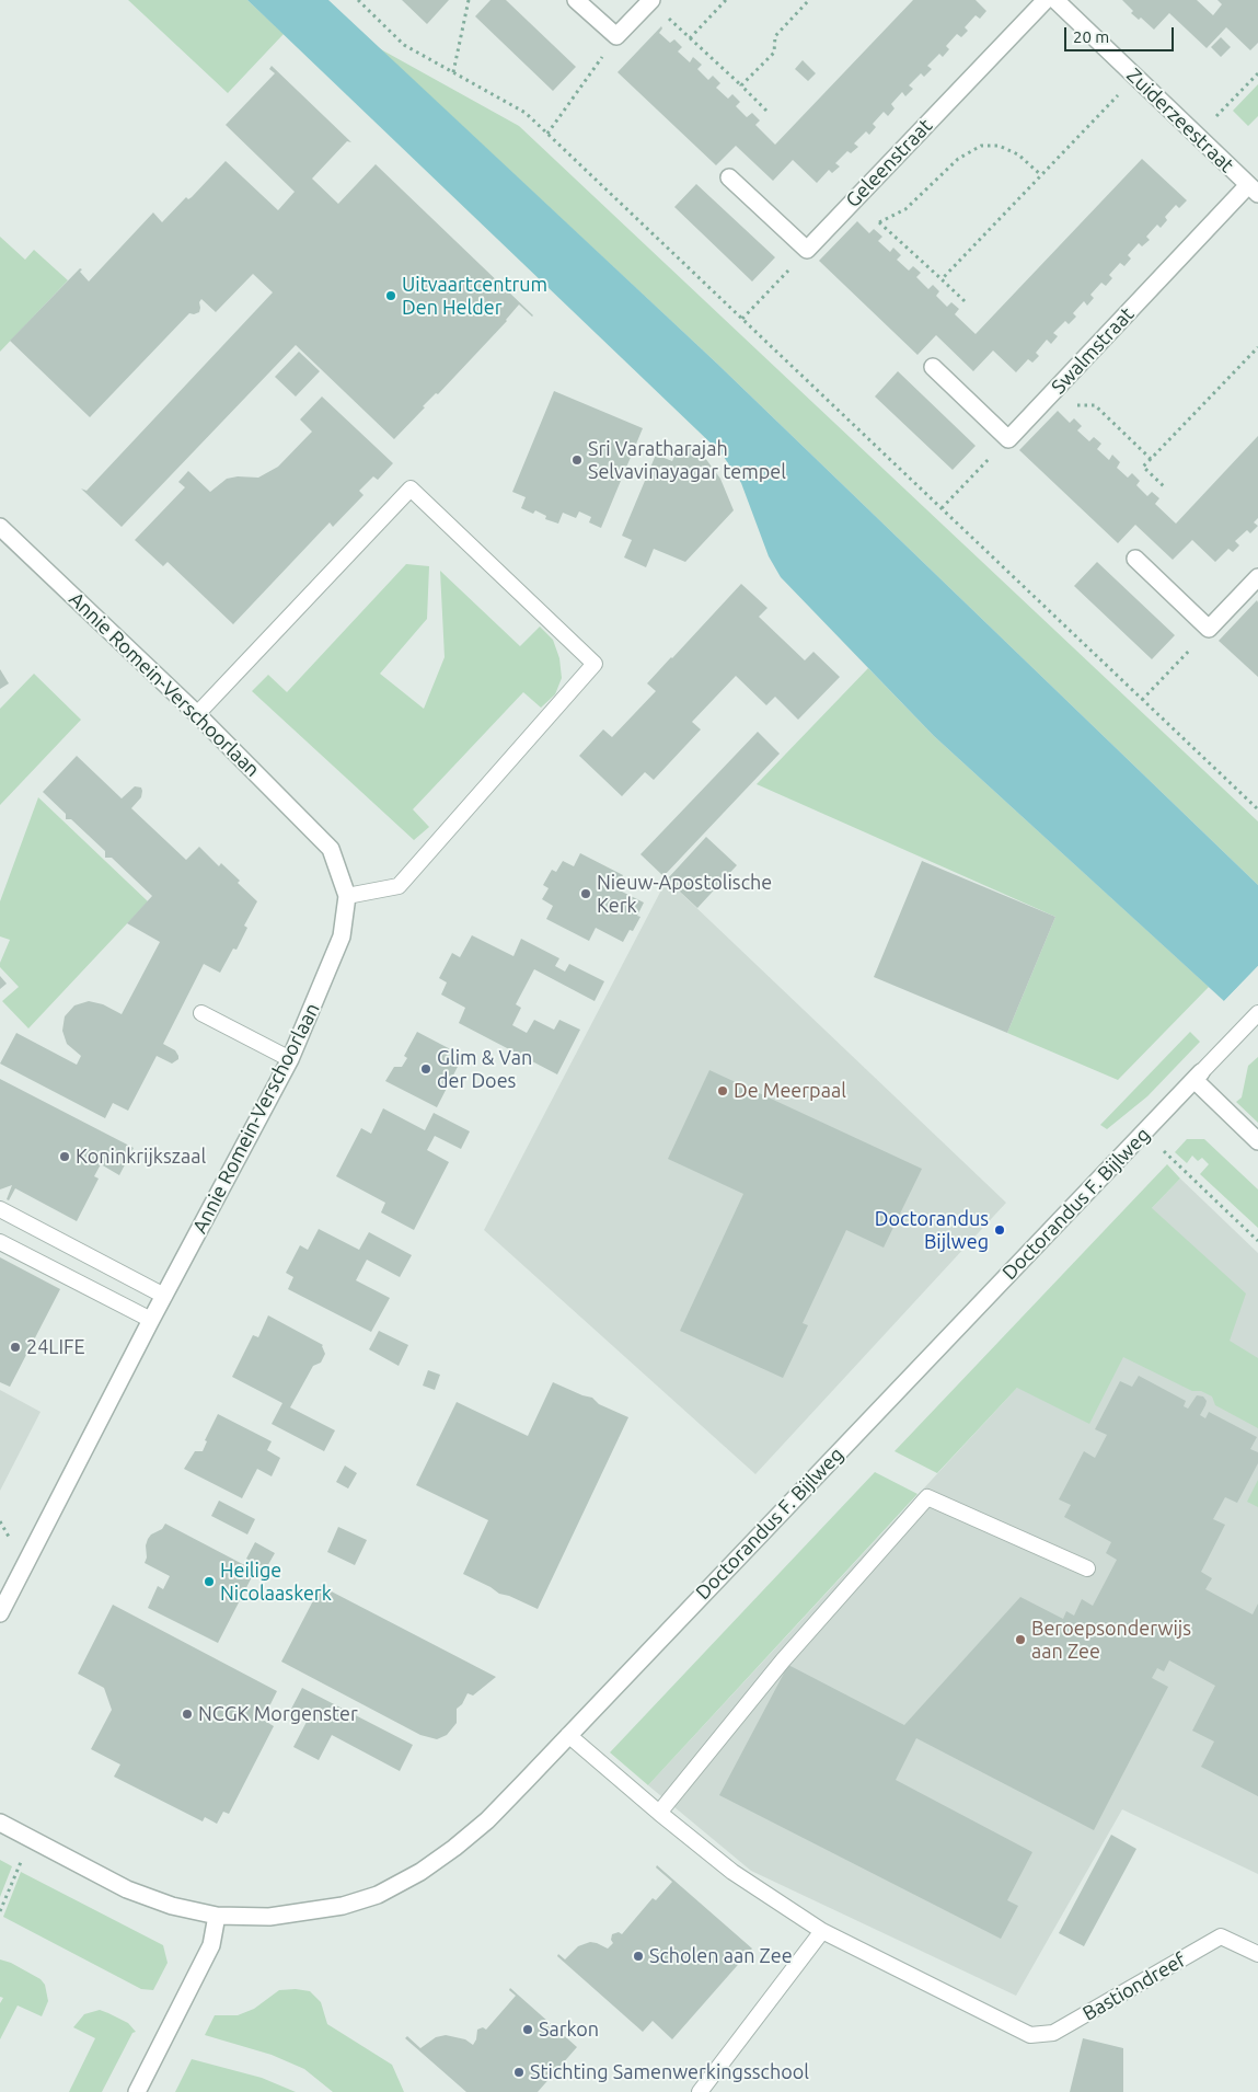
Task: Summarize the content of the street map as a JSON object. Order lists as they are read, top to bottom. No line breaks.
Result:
{"streets":{"street":["Zuiderzeestraat","Geleenstraat","Swalmstraat","Annie Romein-Verschoorlaan","Doctorandus F. Bijlweg"],"lane":["Bastiondreef"]},"crossings":[["Zuiderzeestraat","Swalmstraat"]],"places":["Uitvaartcentrum Den Helder","Sri Varatharajah Selvavinayagar tempel","Nieuw-Apostolische Kerk","Glim & Van der Does","De Meerpaal","Koninkrijkszaal","Doctorandus Bijlweg","24LIFE","Heilige Nicolaaskerk","Beroepsonderwijs aan Zee","NCGK Morgenster","Scholen aan Zee","Sarkon","Stichting Samenwerkingsschool"],"scale_bar":"20 m"}
